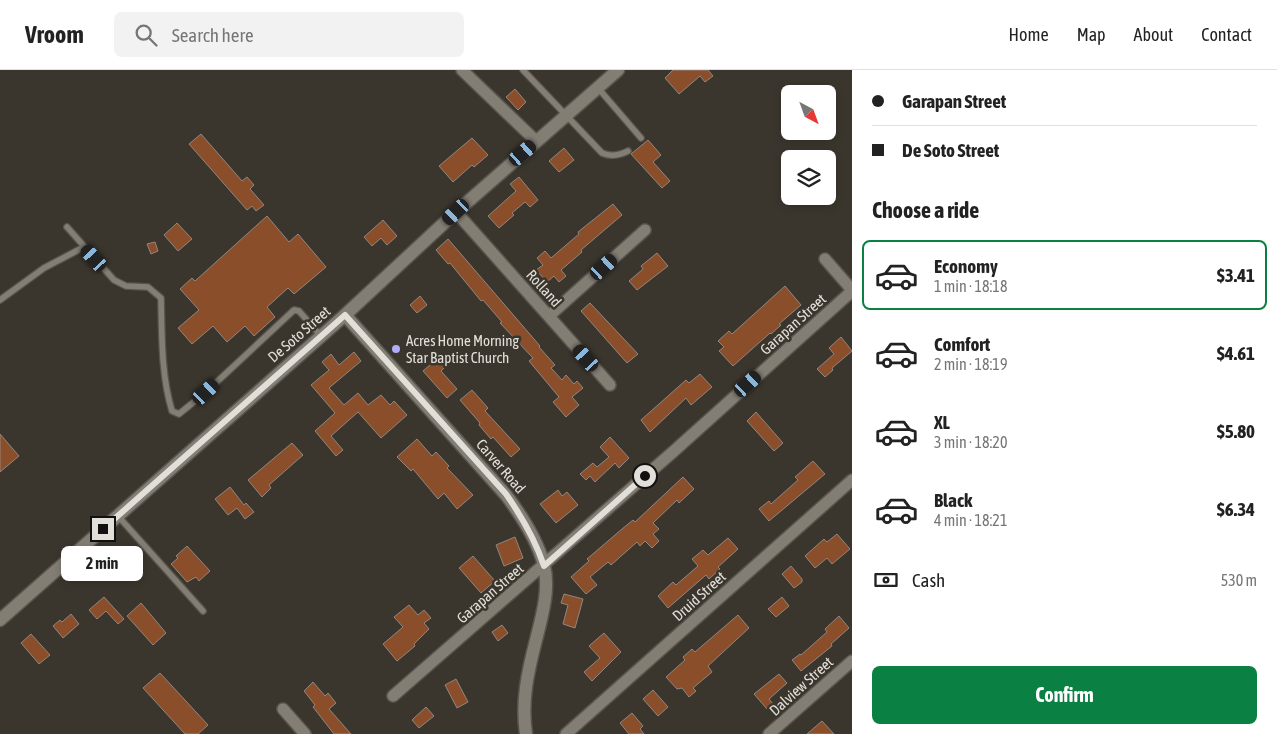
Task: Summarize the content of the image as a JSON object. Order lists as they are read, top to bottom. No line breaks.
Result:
{"streets":{"street":["Rolland","Garapan Street","De Soto Street","Carver Road","Druid Street","Dalview Street"]},"crossings":[["Rolland","De Soto Street"],["Garapan Street","Carver Road"],["De Soto Street","Carver Road"]],"places":["Acres Home Morning Star Baptist Church"],"north":"bottom right","page":{"header":"Vroom","search":"Search here","nav":["Home","Map","About","Contact"],"banner":["Garapan Street","De Soto Street"],"heading":"Choose a ride","list":[{"name":"Economy","note":"1 min · 18:18","value":"$3.41"},{"name":"Comfort","note":"2 min · 18:19","value":"$4.61"},{"name":"XL","note":"3 min · 18:20","value":"$5.80"},{"name":"Black","note":"4 min · 18:21","value":"$6.34"}],"bubble":"2 min","pay":["Cash","530 m"],"buttons":"Confirm"}}
